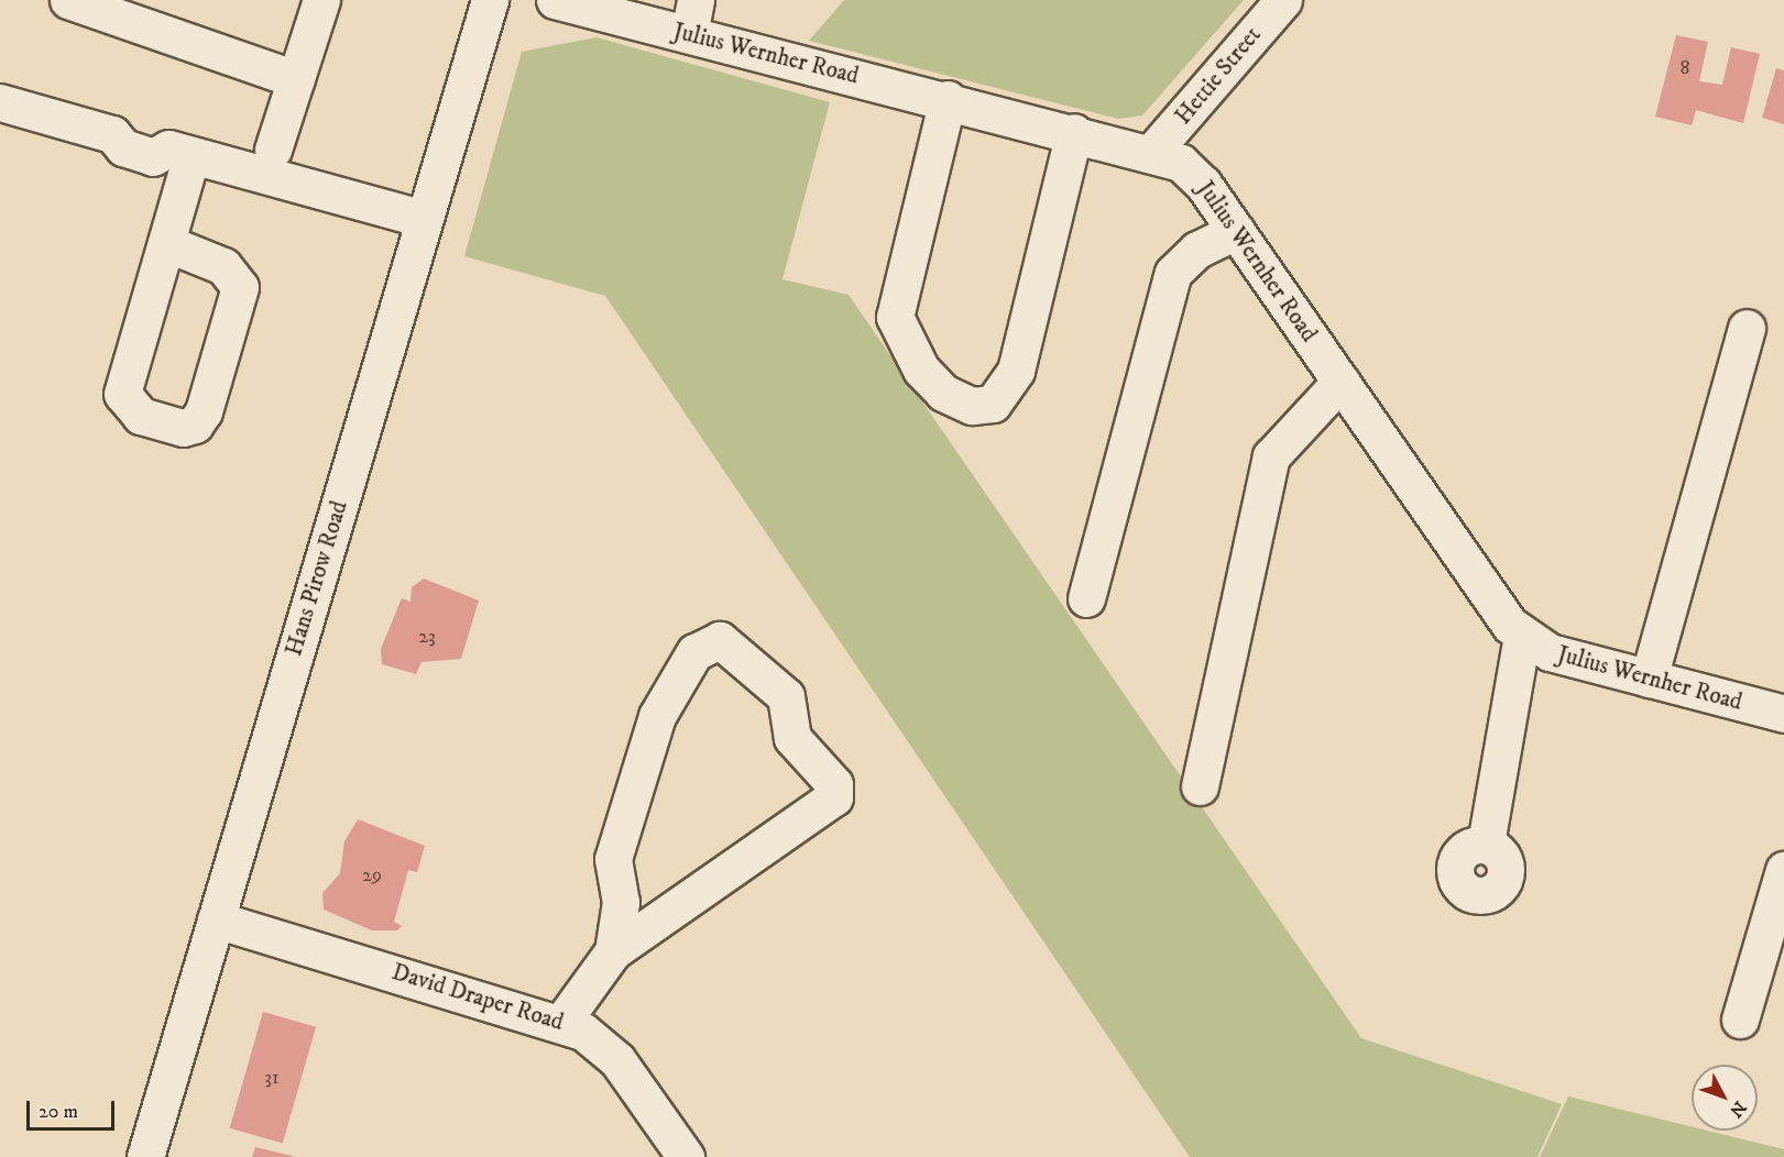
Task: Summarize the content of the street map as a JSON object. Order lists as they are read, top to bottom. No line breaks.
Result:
{"streets":{"street":["Julius Wernher Road","Hettie Street","Hans Pirow Road","David Draper Road"]},"crossings":[["Julius Wernher Road","Hettie Street"],["Hans Pirow Road","David Draper Road"]],"house_numbers":["8","23","29","31"],"scale_bar":"20 m","north":"bottom right"}
